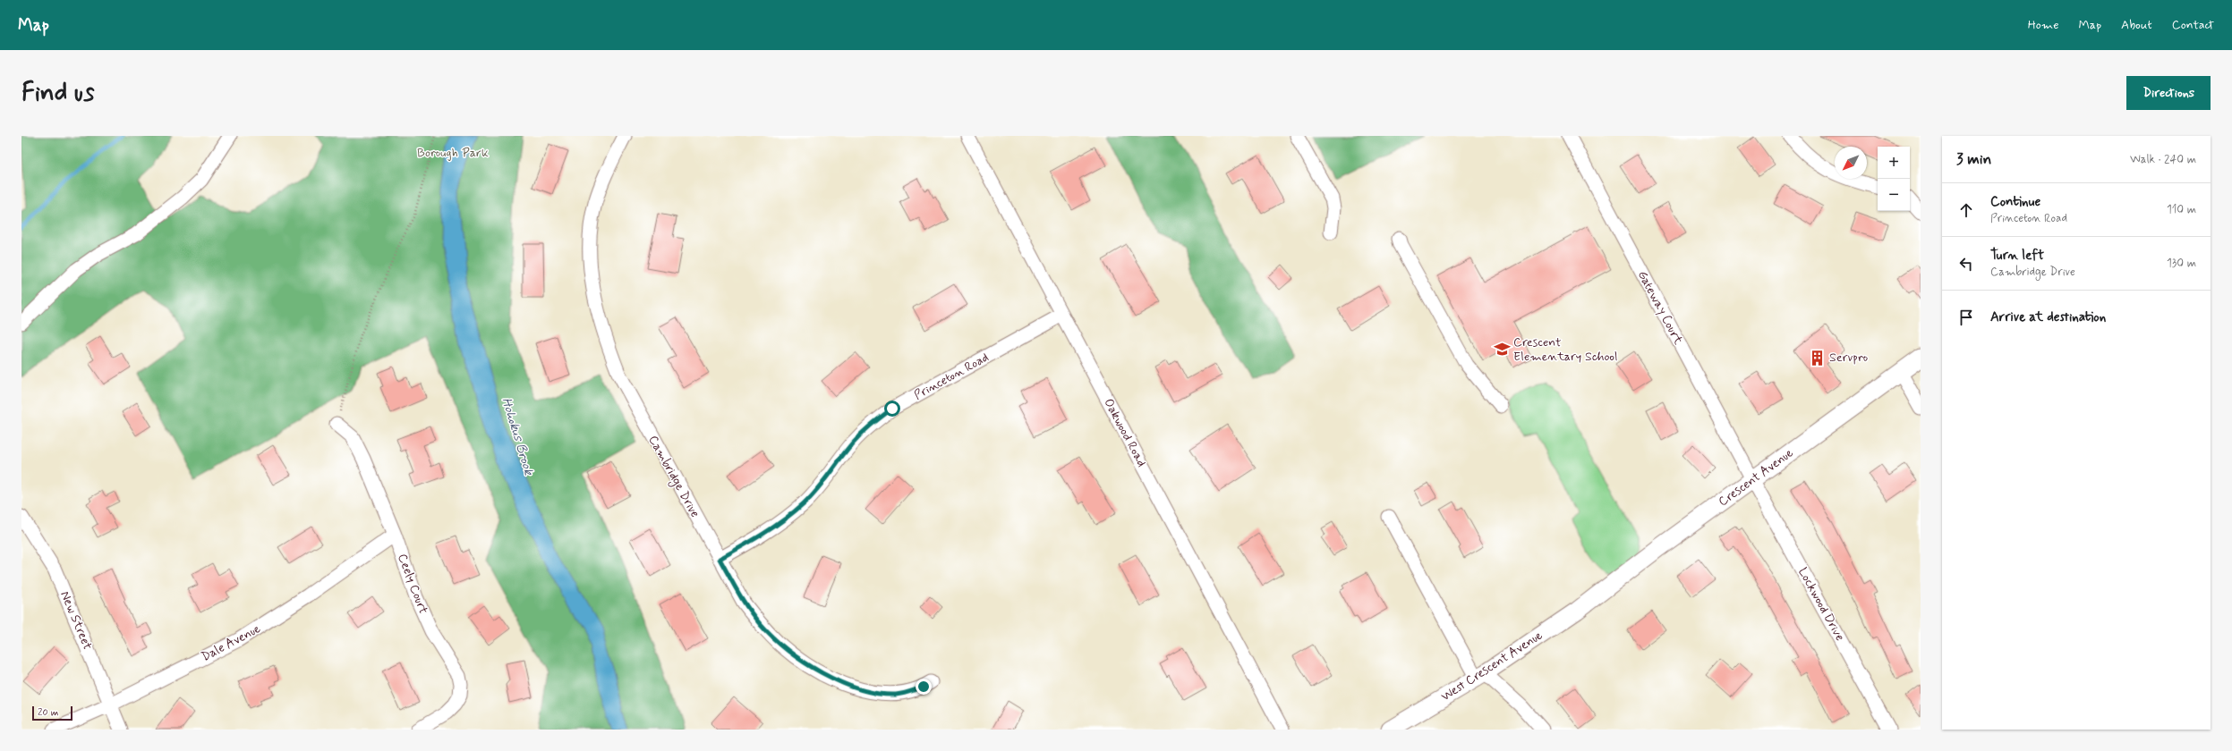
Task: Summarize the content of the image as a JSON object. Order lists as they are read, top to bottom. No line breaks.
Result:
{"streets":{"main road":["Crescent Avenue","West Crescent Avenue"],"street":["Gateway Court","Princeton Road","Oakwood Road","Cambridge Drive","Ceely Court","Lockwood Drive","New Street","Dale Avenue"]},"crossings":[["Gateway Court","Crescent Avenue"],["Gateway Court","Lockwood Drive"],["Princeton Road","Oakwood Road"],["Princeton Road","Cambridge Drive"],["Crescent Avenue","Lockwood Drive"],["Crescent Avenue","West Crescent Avenue"],["Ceely Court","Dale Avenue"],["New Street","Dale Avenue"]],"water":["Hohokus Brook"],"parks":["Borough Park"],"places":{"school or university":["Crescent Elementary School"],"building":["Servpro"]},"scale_bar":"20 m","north":"bottom left","page":{"header":"Map","nav":["Home","Map","About","Contact"],"buttons":"Directions","title":"Find us","heading":["3 min","Walk · 240 m"],"map_buttons":["+","−"],"list":[["Continue","Princeton Road","110 m"],["Turn left","Cambridge Drive","130 m"],"Arrive at destination"],"scale":"20 m"}}
